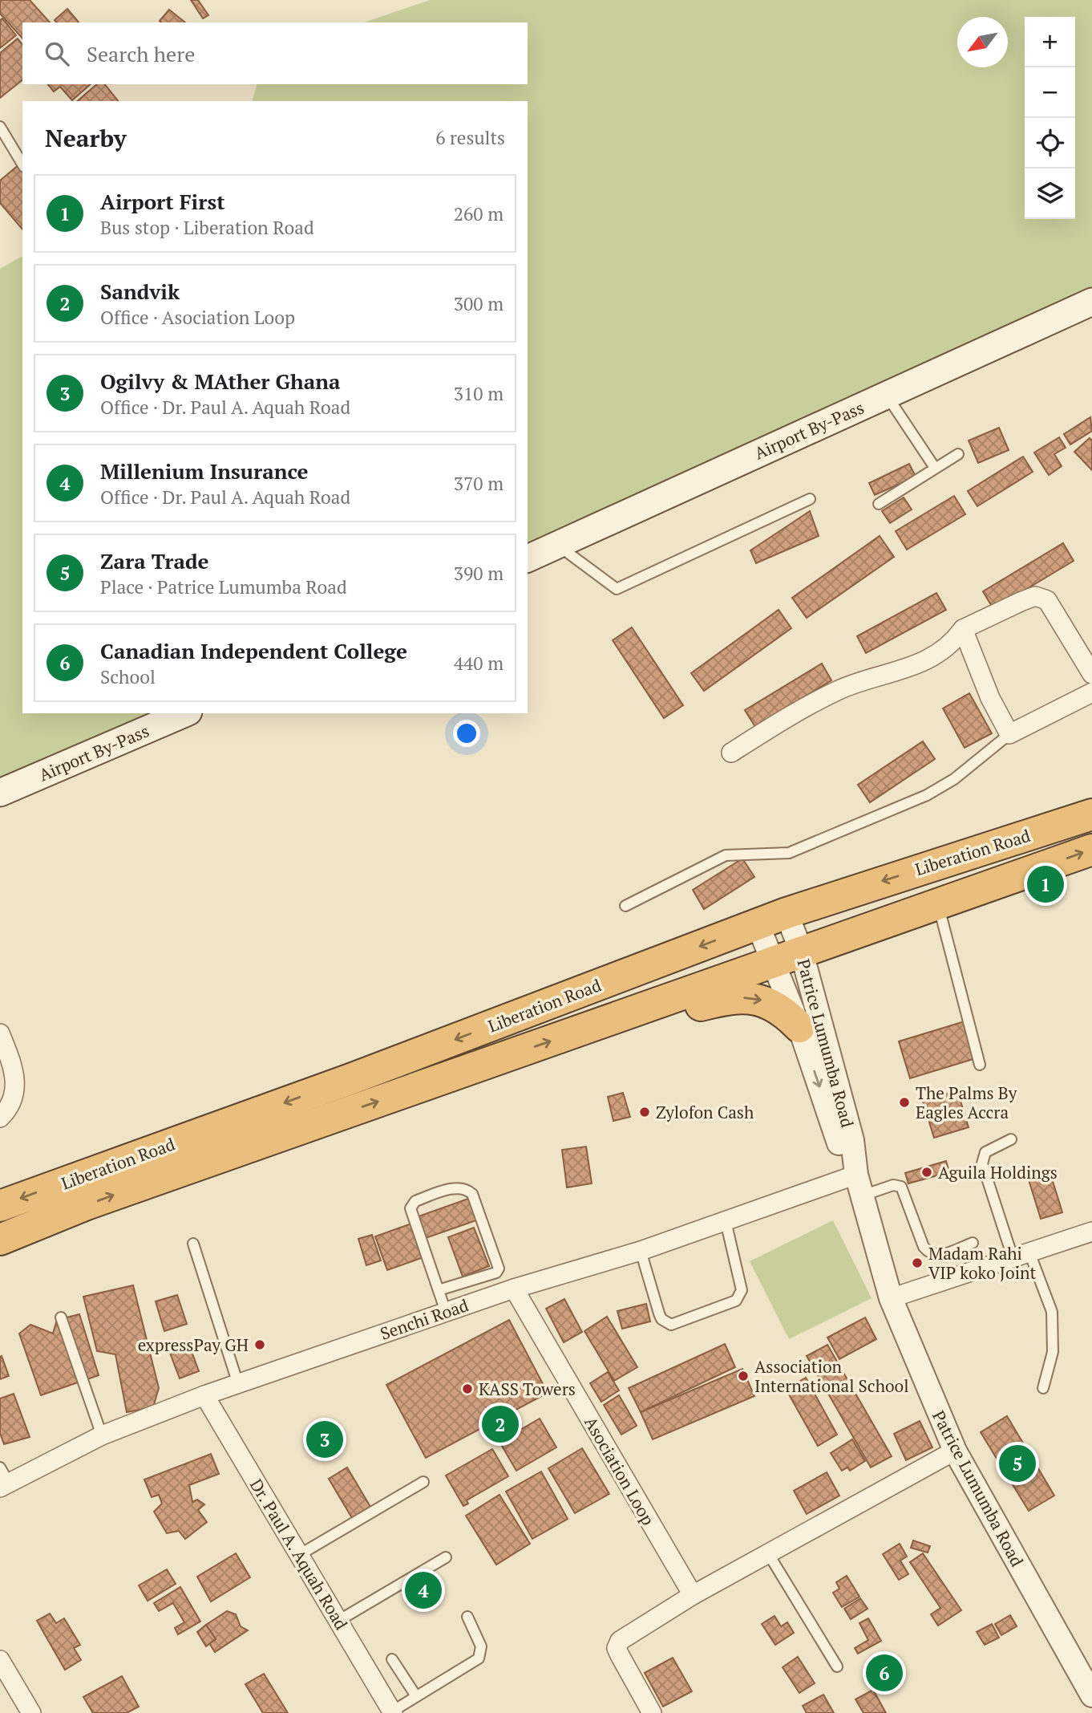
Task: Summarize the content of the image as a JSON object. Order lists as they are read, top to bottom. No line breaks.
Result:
{"streets":{"highway":["Liberation Road"],"main road":["Airport By-Pass"],"street":["Patrice Lumumba Road","Senchi Road","Asociation Loop","Dr. Paul A. Aquah Road"]},"crossings":[["Liberation Road","Patrice Lumumba Road"],["Patrice Lumumba Road","Senchi Road"],["Senchi Road","Asociation Loop"],["Senchi Road","Dr. Paul A. Aquah Road"]],"places":["The Palms By Eagles Accra","Zylofon Cash","Aguila Holdings","Madam Rahi VIP koko Joint","expressPay GH","Association International School","KASS Towers"],"north":"bottom left","page":{"map_buttons":["+","−"],"search":"Search here","heading":["Nearby","6 results"],"list":[{"mark":"1","name":"Airport First","note":"Bus stop · Liberation Road","value":"260 m"},{"mark":"2","name":"Sandvik","note":"Office · Asociation Loop","value":"300 m"},{"mark":"3","name":"Ogilvy & MAther Ghana","note":"Office · Dr. Paul A. Aquah Road","value":"310 m"},{"mark":"4","name":"Millenium Insurance","note":"Office · Dr. Paul A. Aquah Road","value":"370 m"},{"mark":"5","name":"Zara Trade","note":"Place · Patrice Lumumba Road","value":"390 m"},{"mark":"6","name":"Canadian Independent College","note":"School","value":"440 m"}],"pins":["1","2","3","5","4","6"]}}
